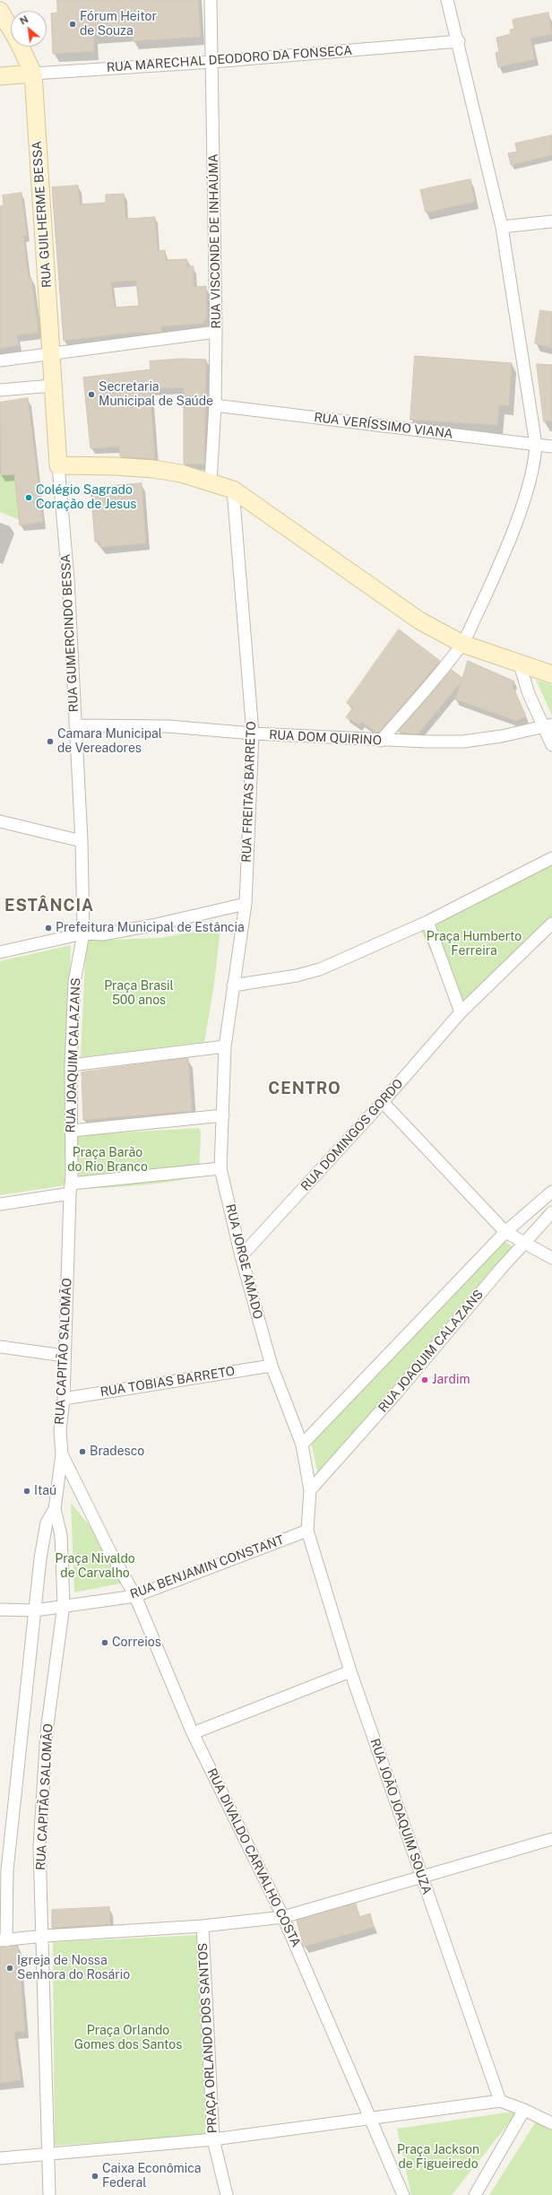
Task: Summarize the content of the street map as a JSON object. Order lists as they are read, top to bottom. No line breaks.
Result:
{"streets":{"street":["RUA MARECHAL DEODORO DA FONSECA","RUA GUILHERME BESSA","RUA VISCONDE DE INHAÚMA","RUA VERÍSSIMO VIANA","RUA GUMERCINDO BESSA","RUA DOM QUIRINO","RUA FREITAS BARRETO","RUA JOAQUIM CALAZANS","RUA DOMINGOS GORDO","RUA JORGE AMADO","RUA CAPITÃO SALOMÃO","RUA TOBIAS BARRETO","RUA BENJAMIN CONSTANT","RUA JOÃO JOAQUIM SOUZA","RUA DIVALDO CARVALHO COSTA","PRAÇA ORLANDO DOS SANTOS"]},"crossings":[["RUA MARECHAL DEODORO DA FONSECA","RUA GUILHERME BESSA"],["RUA MARECHAL DEODORO DA FONSECA","RUA VISCONDE DE INHAÚMA"],["RUA GUILHERME BESSA","RUA GUMERCINDO BESSA"],["RUA VISCONDE DE INHAÚMA","RUA VERÍSSIMO VIANA"],["RUA GUMERCINDO BESSA","RUA DOM QUIRINO"],["RUA GUMERCINDO BESSA","RUA JOAQUIM CALAZANS"],["RUA DOM QUIRINO","RUA FREITAS BARRETO"],["RUA FREITAS BARRETO","RUA JORGE AMADO"],["RUA JOAQUIM CALAZANS","RUA JORGE AMADO"],["RUA JOAQUIM CALAZANS","RUA CAPITÃO SALOMÃO"],["RUA DOMINGOS GORDO","RUA JORGE AMADO"],["RUA JORGE AMADO","RUA TOBIAS BARRETO"],["RUA JORGE AMADO","RUA BENJAMIN CONSTANT"],["RUA JORGE AMADO","RUA JOÃO JOAQUIM SOUZA"],["RUA CAPITÃO SALOMÃO","RUA TOBIAS BARRETO"],["RUA CAPITÃO SALOMÃO","RUA BENJAMIN CONSTANT"],["RUA CAPITÃO SALOMÃO","RUA DIVALDO CARVALHO COSTA"],["RUA CAPITÃO SALOMÃO","PRAÇA ORLANDO DOS SANTOS"],["RUA BENJAMIN CONSTANT","RUA JOÃO JOAQUIM SOUZA"],["RUA BENJAMIN CONSTANT","RUA DIVALDO CARVALHO COSTA"]],"districts":["ESTÂNCIA","CENTRO"],"parks":["Praça Humberto Ferreira","Praça Brasil 500 anos","Praça Barão do Rio Branco","Praça Nivaldo de Carvalho","Praça Orlando Gomes dos Santos","Praça Jackson de Figueiredo"],"places":["Fórum Heitor de Souza","Secretaria Municipal de Saúde","Colégio Sagrado Coração de Jesus","Camara Municipal de Vereadores","Prefeitura Municipal de Estância","Jardim","Bradesco","Itaú","Correios","Igreja de Nossa Senhora do Rosário","Caixa Econômica Federal"],"north":"top left"}
